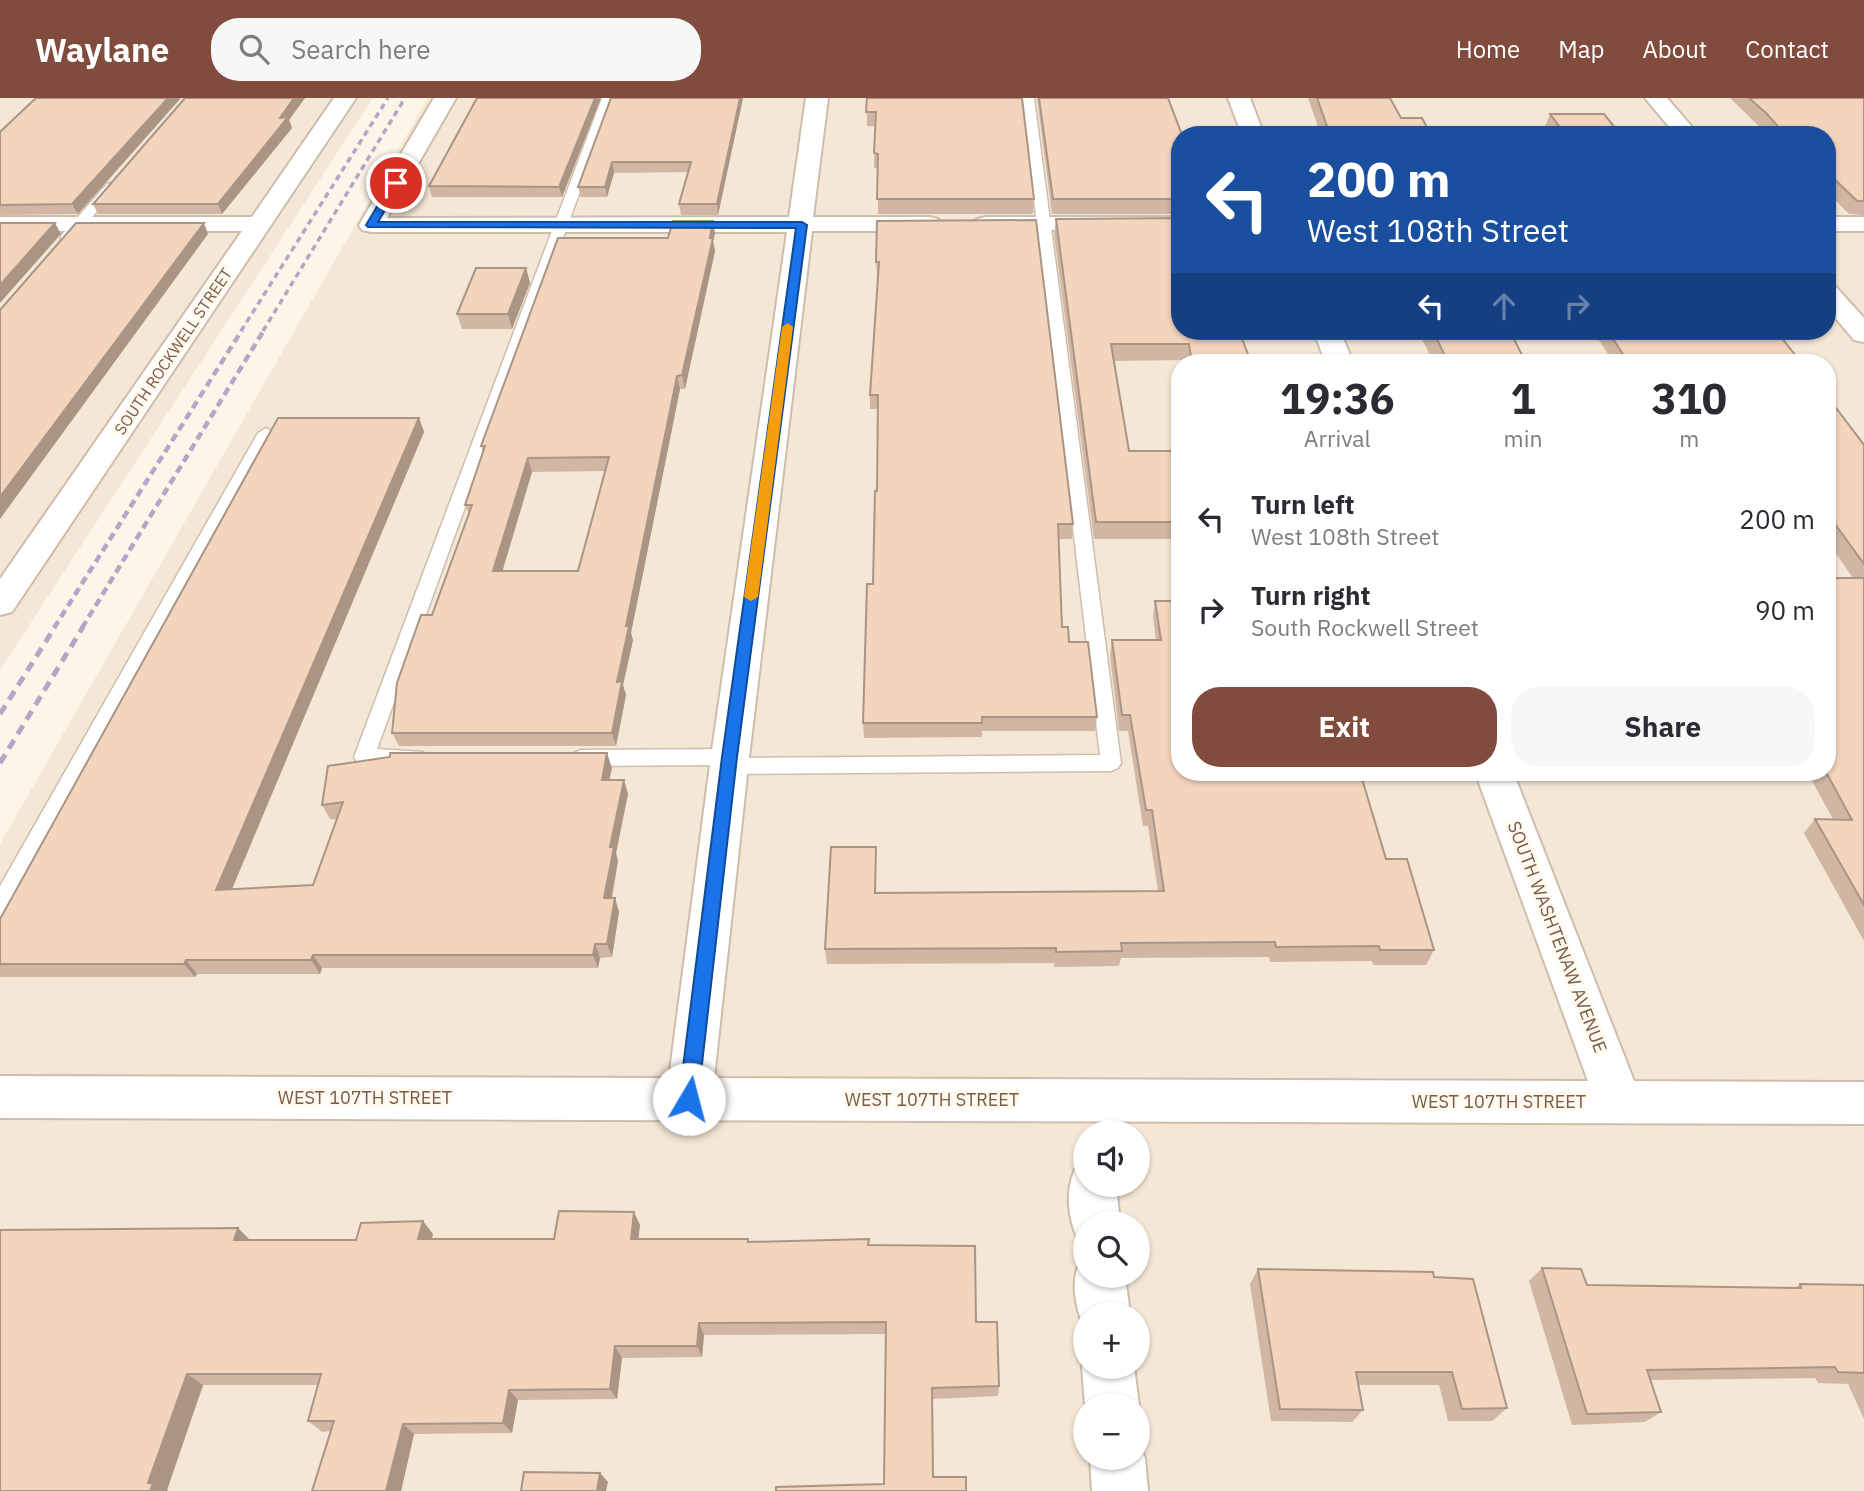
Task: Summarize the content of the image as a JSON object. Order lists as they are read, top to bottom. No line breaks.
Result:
{"streets":{"street":["SOUTH ROCKWELL STREET","SOUTH WASHTENAW AVENUE","WEST 107TH STREET"]},"crossings":[["SOUTH WASHTENAW AVENUE","WEST 107TH STREET"]],"page":{"header":"Waylane","search":"Search here","nav":["Home","Map","About","Contact"],"turn":["200 m","West 108th Street"],"eta":["19:36","Arrival","1","min","310","m"],"list":[{"name":"Turn left","note":"West 108th Street","value":"200 m"},{"name":"Turn right","note":"South Rockwell Street","value":"90 m"}],"buttons":["Exit","Share"],"map_buttons":["+","−"]}}
